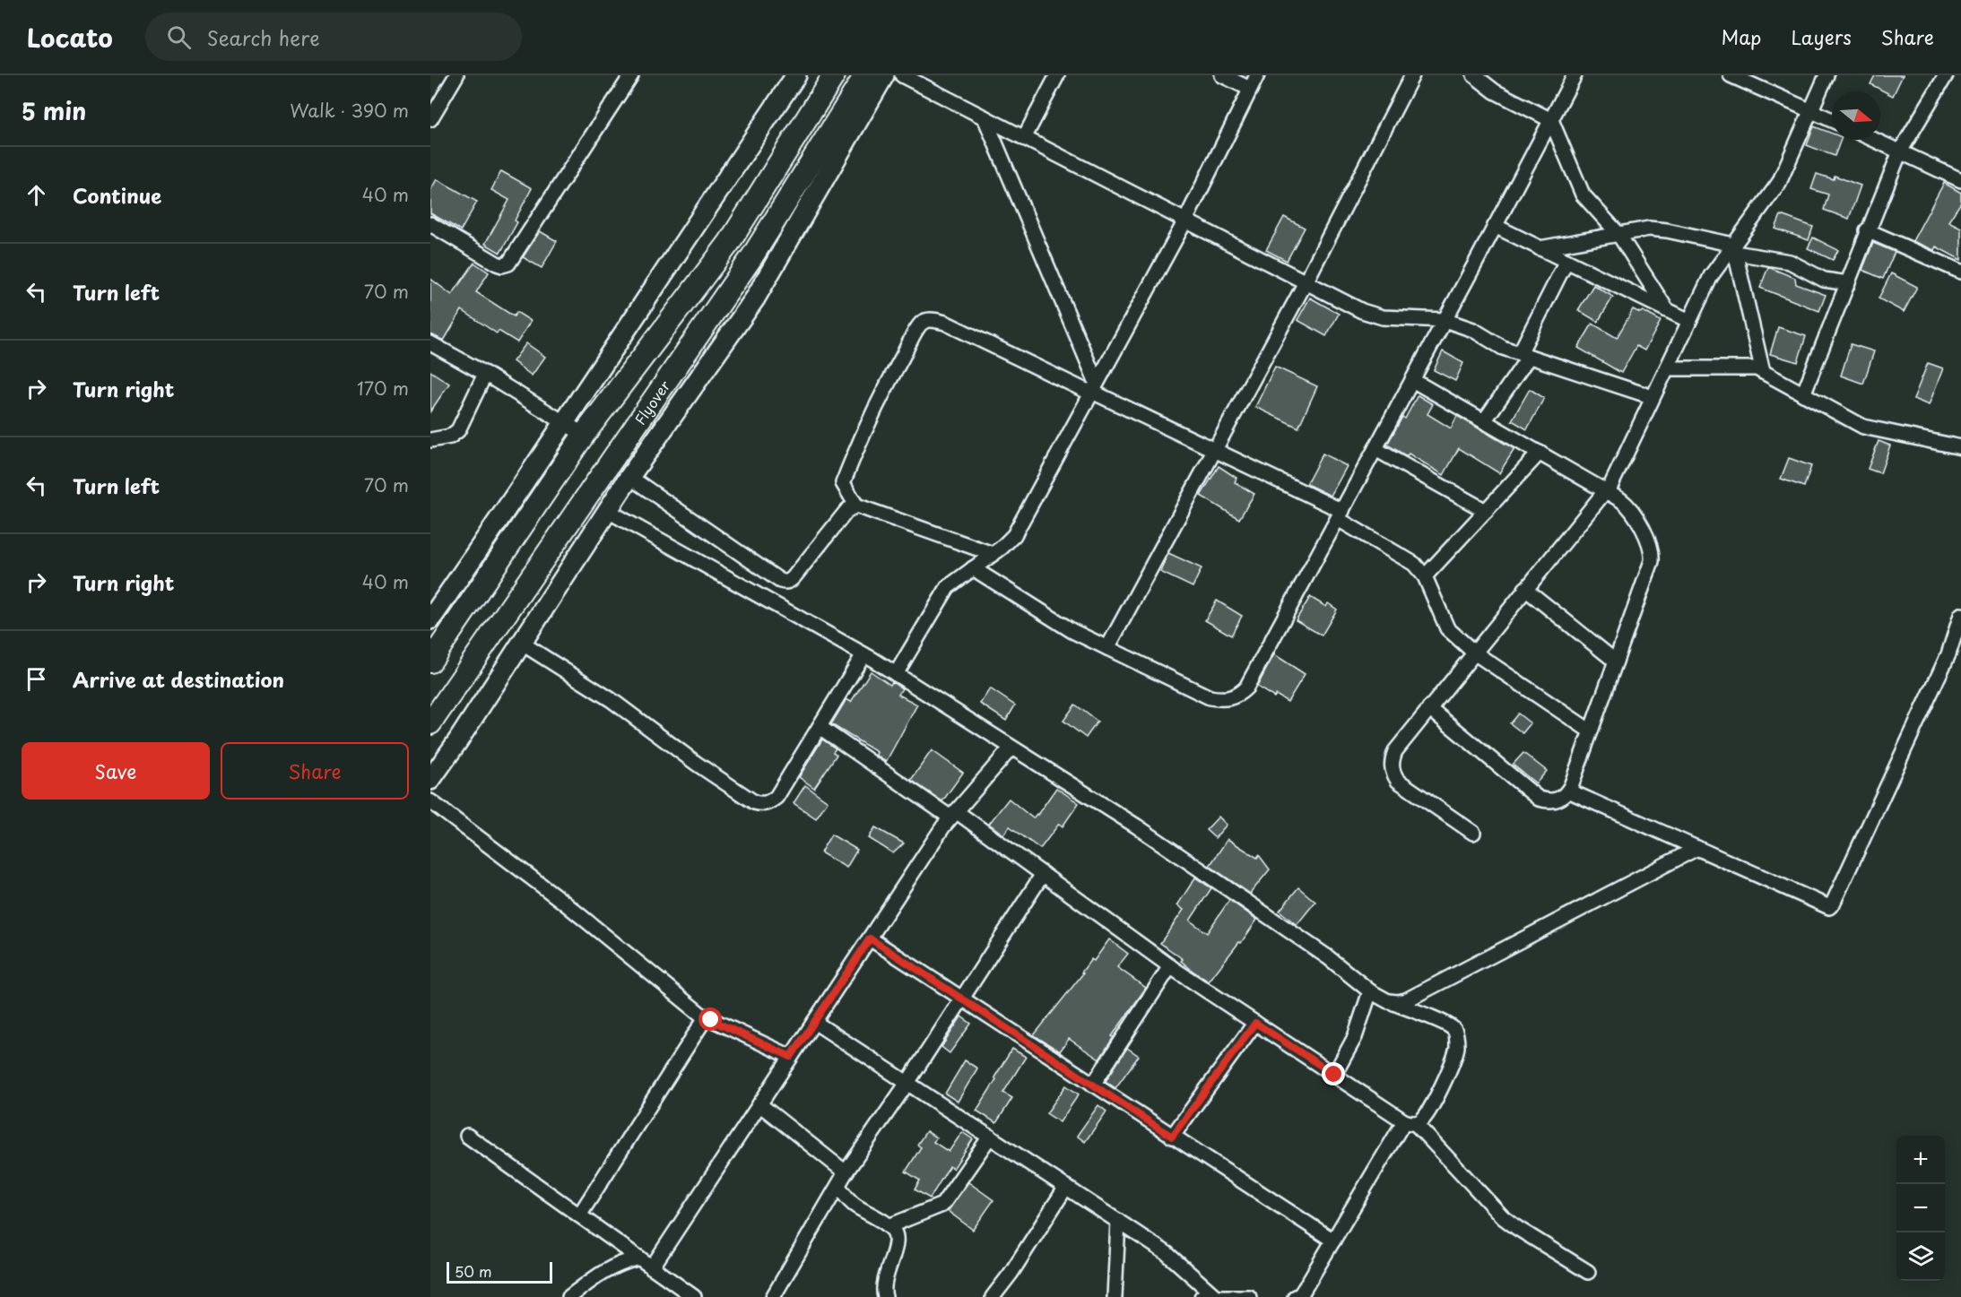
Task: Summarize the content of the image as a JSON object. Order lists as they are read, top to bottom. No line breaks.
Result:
{"streets":{"highway":["Flyover"]},"scale_bar":"50 m","north":"right","page":{"header":"Locato","search":"Search here","nav":["Map","Layers","Share"],"heading":["5 min","Walk · 390 m"],"list":[["Continue","40 m"],["Turn left","70 m"],["Turn right","170 m"],["Turn left","70 m"],["Turn right","40 m"],"Arrive at destination"],"buttons":["Save","Share"],"map_buttons":["+","−"],"scale":"50 m"}}
